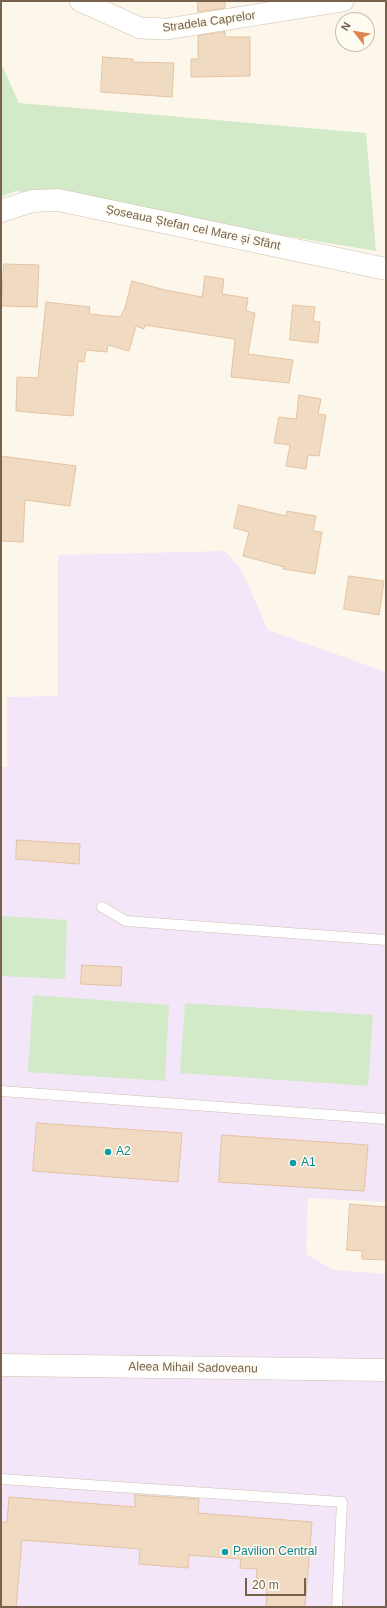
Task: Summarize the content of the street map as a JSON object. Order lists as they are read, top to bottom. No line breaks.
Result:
{"streets":{"street":["Stradela Caprelor","Șoseaua Ștefan cel Mare și Sfânt","Aleea Mihail Sadoveanu"]},"places":["A2","A1","Pavilion Central"],"scale_bar":"20 m","north":"top left"}
